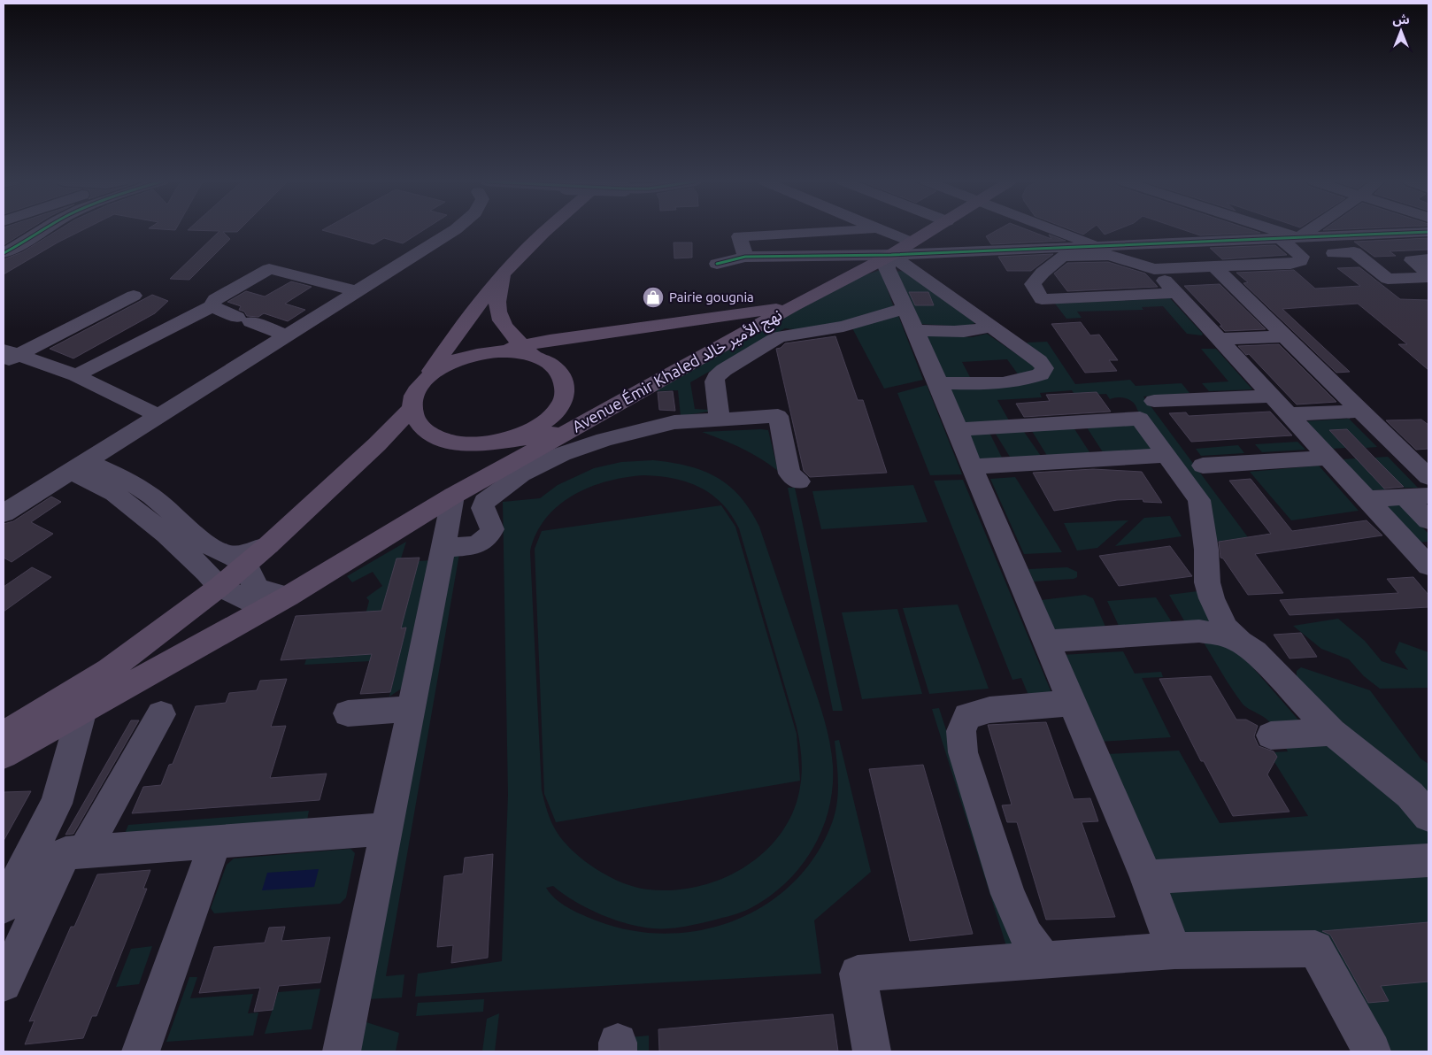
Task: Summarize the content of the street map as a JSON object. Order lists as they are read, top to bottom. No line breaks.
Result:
{"streets":{"main road":["Avenue Émir Khaled نهج الأمير خالد"]},"places":{"shop":["Pairie gougnia"]},"north":"top"}
